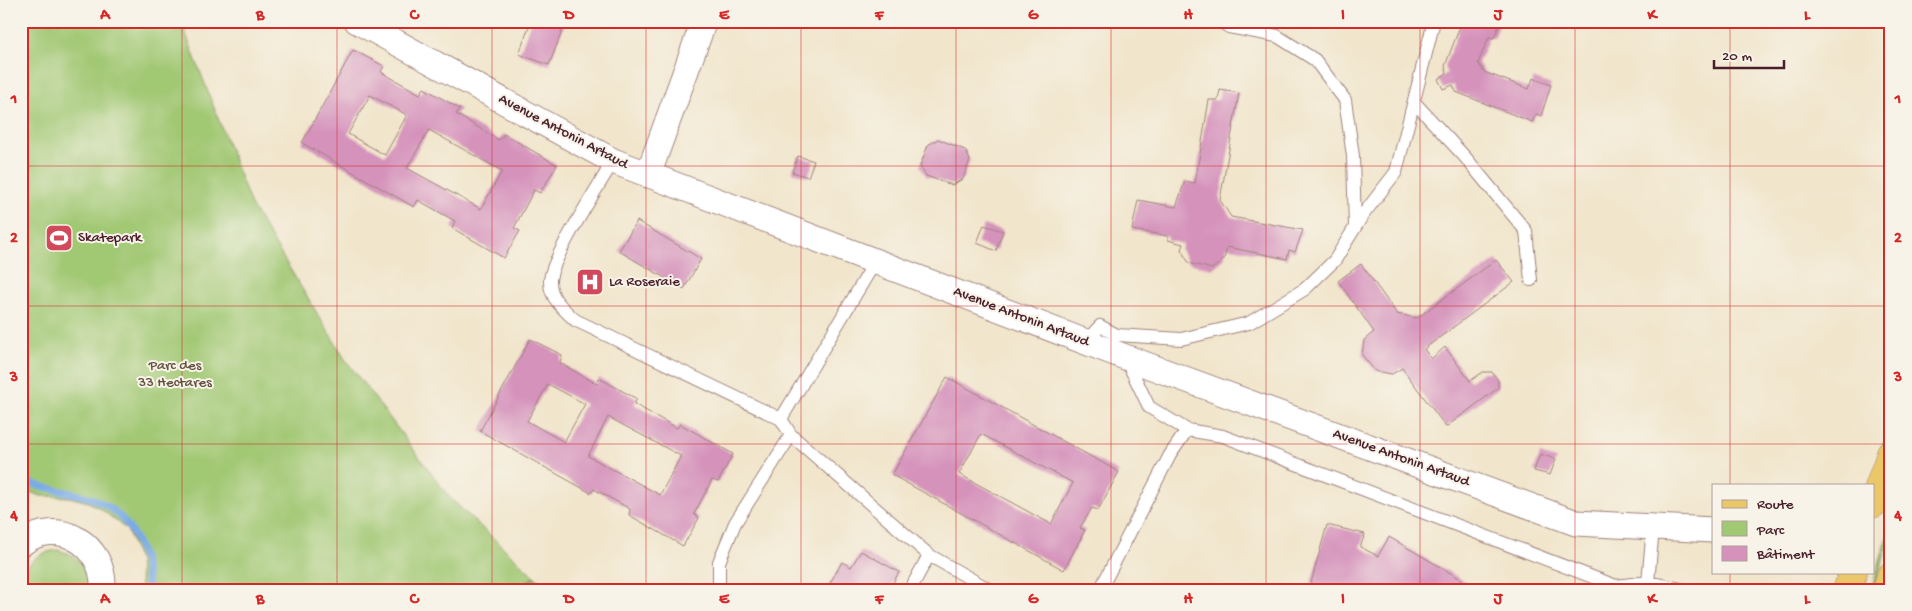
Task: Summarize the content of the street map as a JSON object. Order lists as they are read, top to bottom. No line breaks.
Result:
{"streets":{"street":["Avenue Antonin Artaud"]},"parks":["Parc des 33 Hectares"],"places":{"sports":["Skatepark"],"hospital":["La Roseraie"]},"legend":["Route","Parc","Bâtiment"],"scale_bar":"20 m","grid":{"columns":["A","B","C","D","E","F","G","H","I","J","K","L"],"rows":["1","2","3","4"]}}
